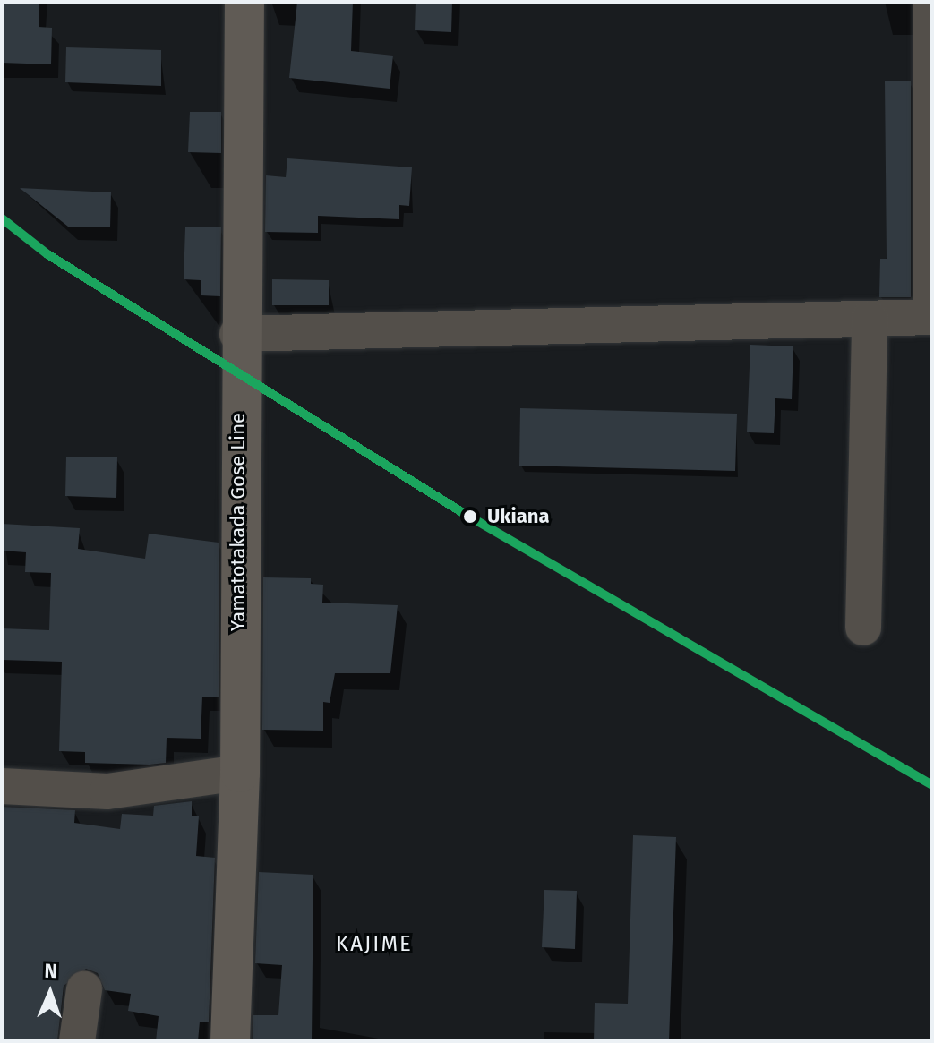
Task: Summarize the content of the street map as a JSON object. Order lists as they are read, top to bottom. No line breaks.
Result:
{"streets":{"main road":["Yamatotakada Gose Line"]},"districts":["KAJIME"],"places":["Ukiana"],"north":"top"}
